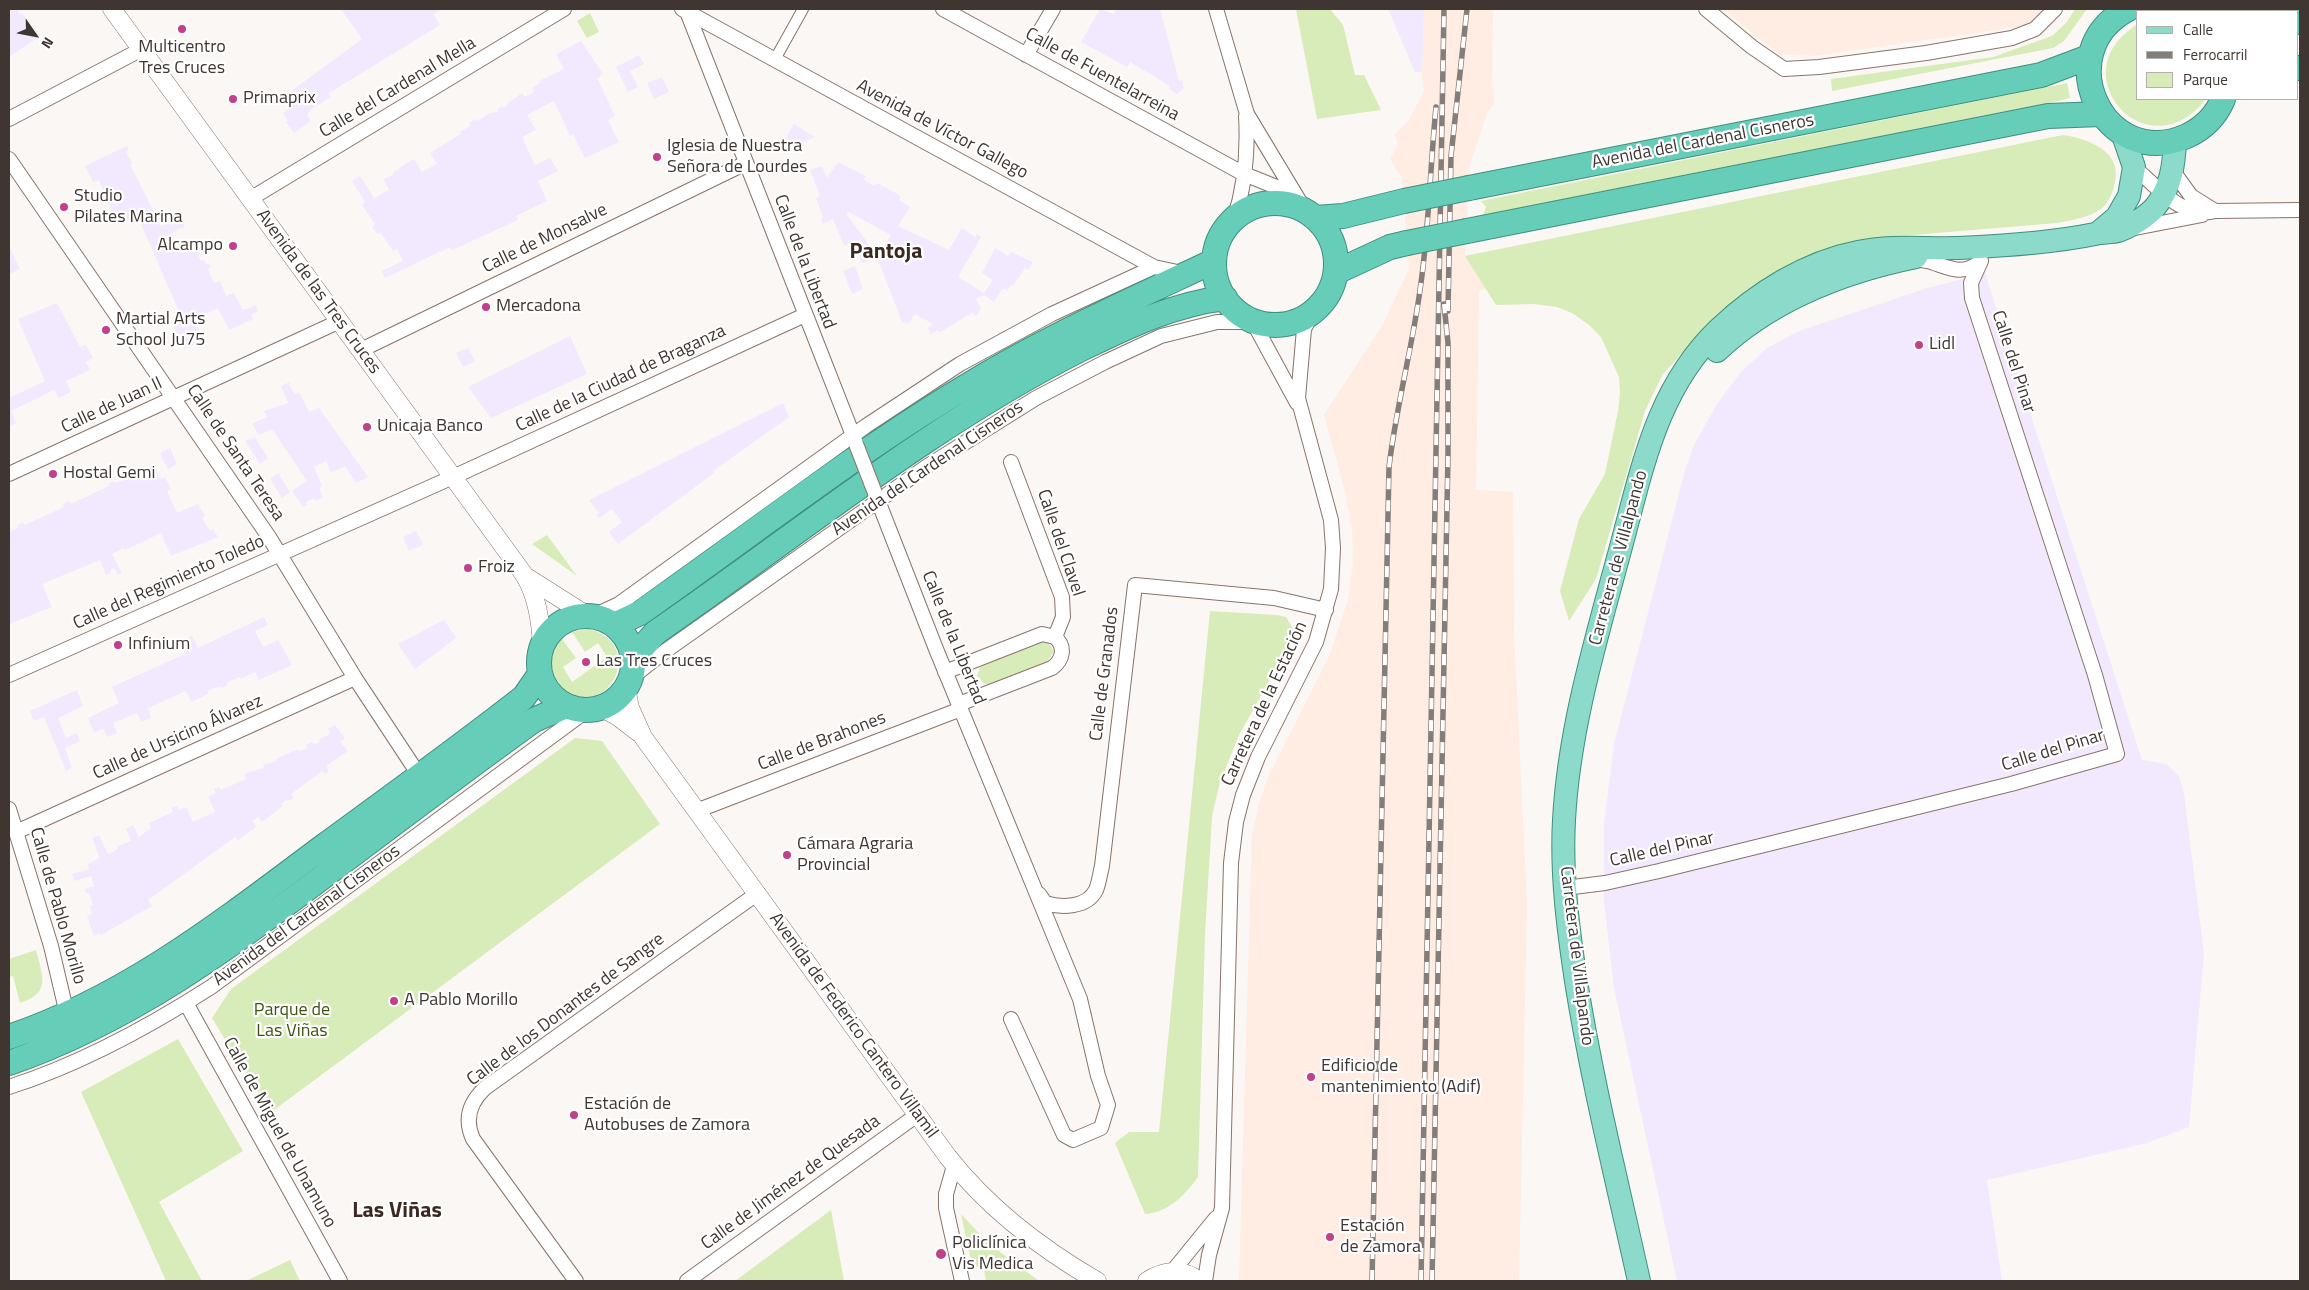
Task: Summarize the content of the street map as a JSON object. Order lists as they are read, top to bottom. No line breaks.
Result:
{"streets":{"highway":["Avenida del Cardenal Cisneros"],"main road":["Carretera de Villalpando"],"street":["Calle de Fuentelarreina","Calle del Cardenal Mella","Avenida de Víctor Gallego","Calle de Monsalve","Calle de la Libertad","Avenida de las Tres Cruces","Calle del Pinar","Calle de la Ciudad de Braganza","Calle de Juan II","Calle de Santa Teresa","Calle del Clavel","Calle del Regimiento Toledo","Calle de Granados","Carretera de la Estación","Calle de Ursicino Álvarez","Calle de Brahones","Calle de Pablo Morillo","Calle de los Donantes de Sangre","Avenida de Federico Cantero Villamil","Calle de Miguel de Unamuno","Calle de Jiménez de Quesada"]},"crossings":[["Calle de Fuentelarreina","Avenida del Cardenal Cisneros"],["Calle de Fuentelarreina","Carretera de la Estación"],["Calle del Cardenal Mella","Avenida de las Tres Cruces"],["Avenida de Víctor Gallego","Calle de la Libertad"],["Avenida del Cardenal Cisneros","Calle de la Libertad"],["Avenida del Cardenal Cisneros","Avenida de las Tres Cruces"],["Avenida del Cardenal Cisneros","Carretera de la Estación"],["Avenida del Cardenal Cisneros","Avenida de Federico Cantero Villamil"],["Avenida del Cardenal Cisneros","Calle de Miguel de Unamuno"],["Calle de Monsalve","Calle de la Libertad"],["Calle de Monsalve","Avenida de las Tres Cruces"],["Calle de la Libertad","Calle de la Ciudad de Braganza"],["Calle de la Libertad","Calle de Granados"],["Calle de la Libertad","Calle de Brahones"],["Avenida de las Tres Cruces","Calle de la Ciudad de Braganza"],["Avenida de las Tres Cruces","Calle de Juan II"],["Avenida de las Tres Cruces","Calle del Regimiento Toledo"],["Avenida de las Tres Cruces","Avenida de Federico Cantero Villamil"],["Calle del Pinar","Carretera de Villalpando"],["Calle de la Ciudad de Braganza","Calle del Regimiento Toledo"],["Calle de Juan II","Calle de Santa Teresa"],["Calle de Santa Teresa","Calle del Regimiento Toledo"],["Calle de Santa Teresa","Calle de Ursicino Álvarez"],["Calle del Clavel","Calle de Brahones"],["Calle de Granados","Carretera de la Estación"],["Calle de Ursicino Álvarez","Calle de Pablo Morillo"],["Calle de Brahones","Avenida de Federico Cantero Villamil"],["Calle de los Donantes de Sangre","Avenida de Federico Cantero Villamil"],["Avenida de Federico Cantero Villamil","Calle de Jiménez de Quesada"]],"districts":["Pantoja","Las Viñas"],"parks":["Parque de Las Viñas"],"places":["Multicentro Tres Cruces","Primaprix","Iglesia de Nuestra Señora de Lourdes","Studio Pilates Marina","Alcampo","Mercadona","Martial Arts School Ju75","Lidl","Unicaja Banco","Hostal Gemi","Froiz","Infinium","Las Tres Cruces","Cámara Agraria Provincial","A Pablo Morillo","Edificio de mantenimiento (Adif)","Estación de Autobuses de Zamora","Estación de Zamora","Policlínica Vis Medica"],"legend":["Calle","Ferrocarril","Parque"],"north":"bottom right"}
